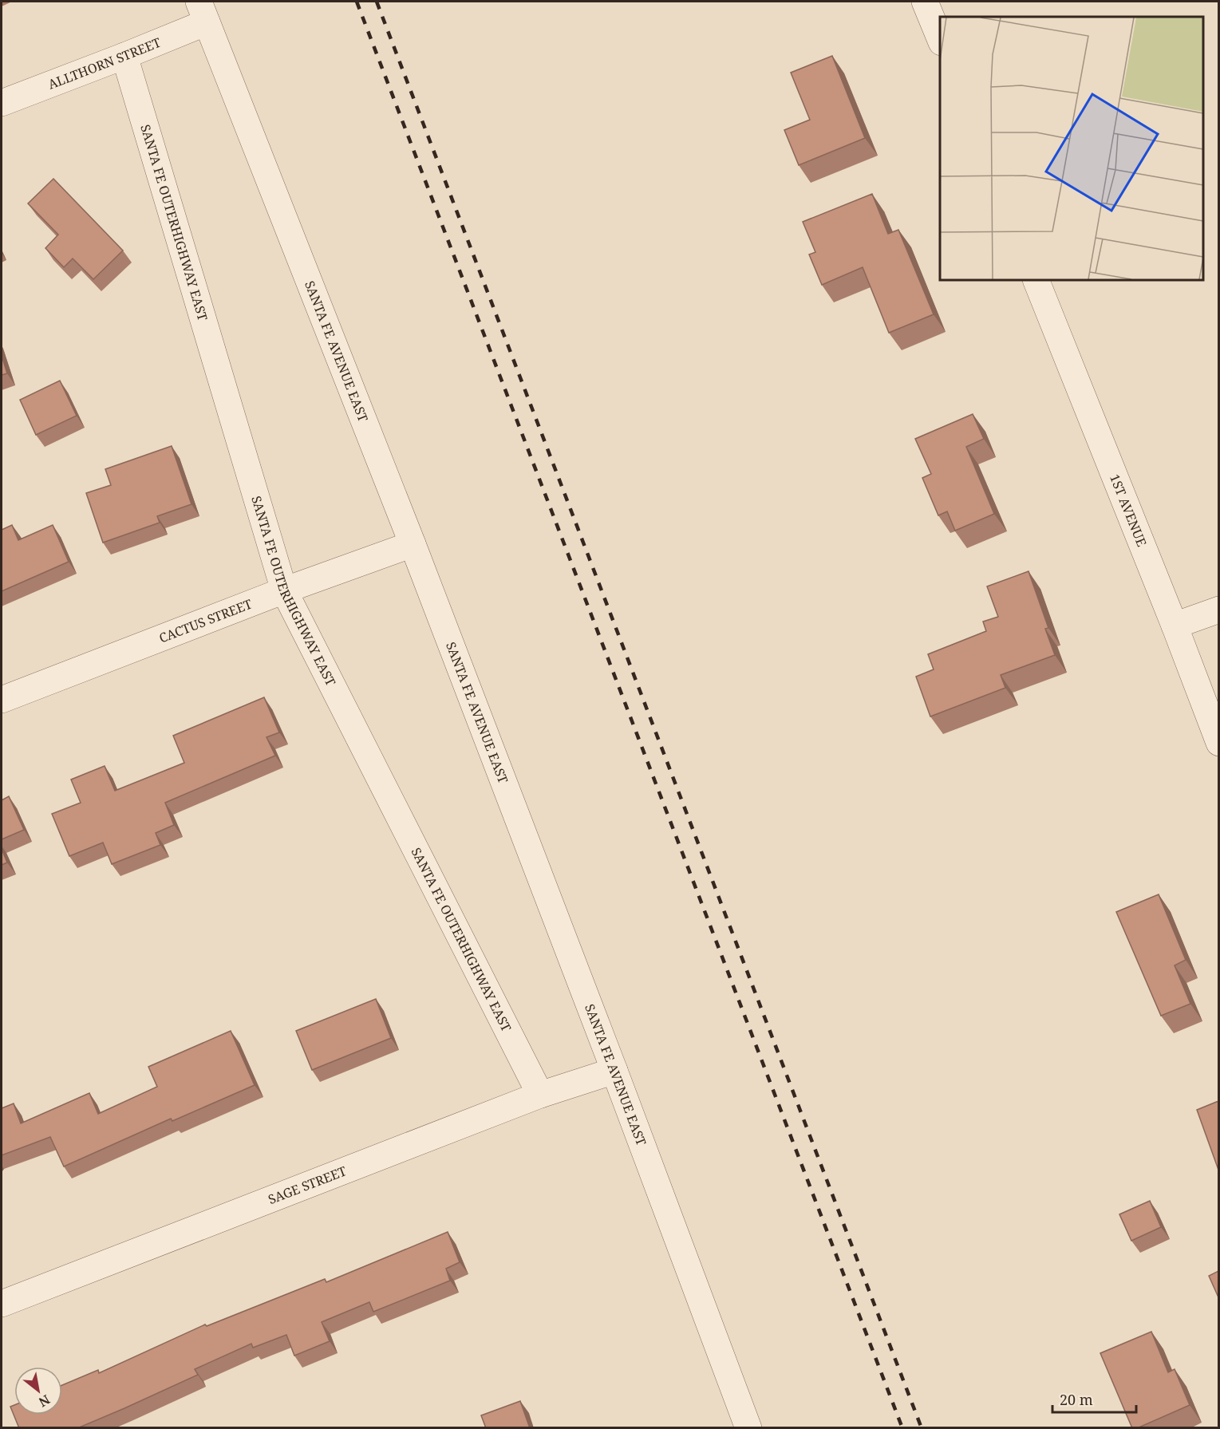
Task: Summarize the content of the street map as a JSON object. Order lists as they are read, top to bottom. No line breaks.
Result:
{"streets":{"street":["ALLTHORN STREET","SANTA FE OUTERHIGHWAY EAST","SANTA FE AVENUE EAST","1ST AVENUE","CACTUS STREET","SAGE STREET"]},"crossings":[["ALLTHORN STREET","SANTA FE OUTERHIGHWAY EAST"],["ALLTHORN STREET","SANTA FE AVENUE EAST"],["SANTA FE OUTERHIGHWAY EAST","CACTUS STREET"],["SANTA FE OUTERHIGHWAY EAST","SAGE STREET"],["SANTA FE AVENUE EAST","CACTUS STREET"],["SANTA FE AVENUE EAST","SAGE STREET"]],"scale_bar":"20 m","north":"bottom right"}
